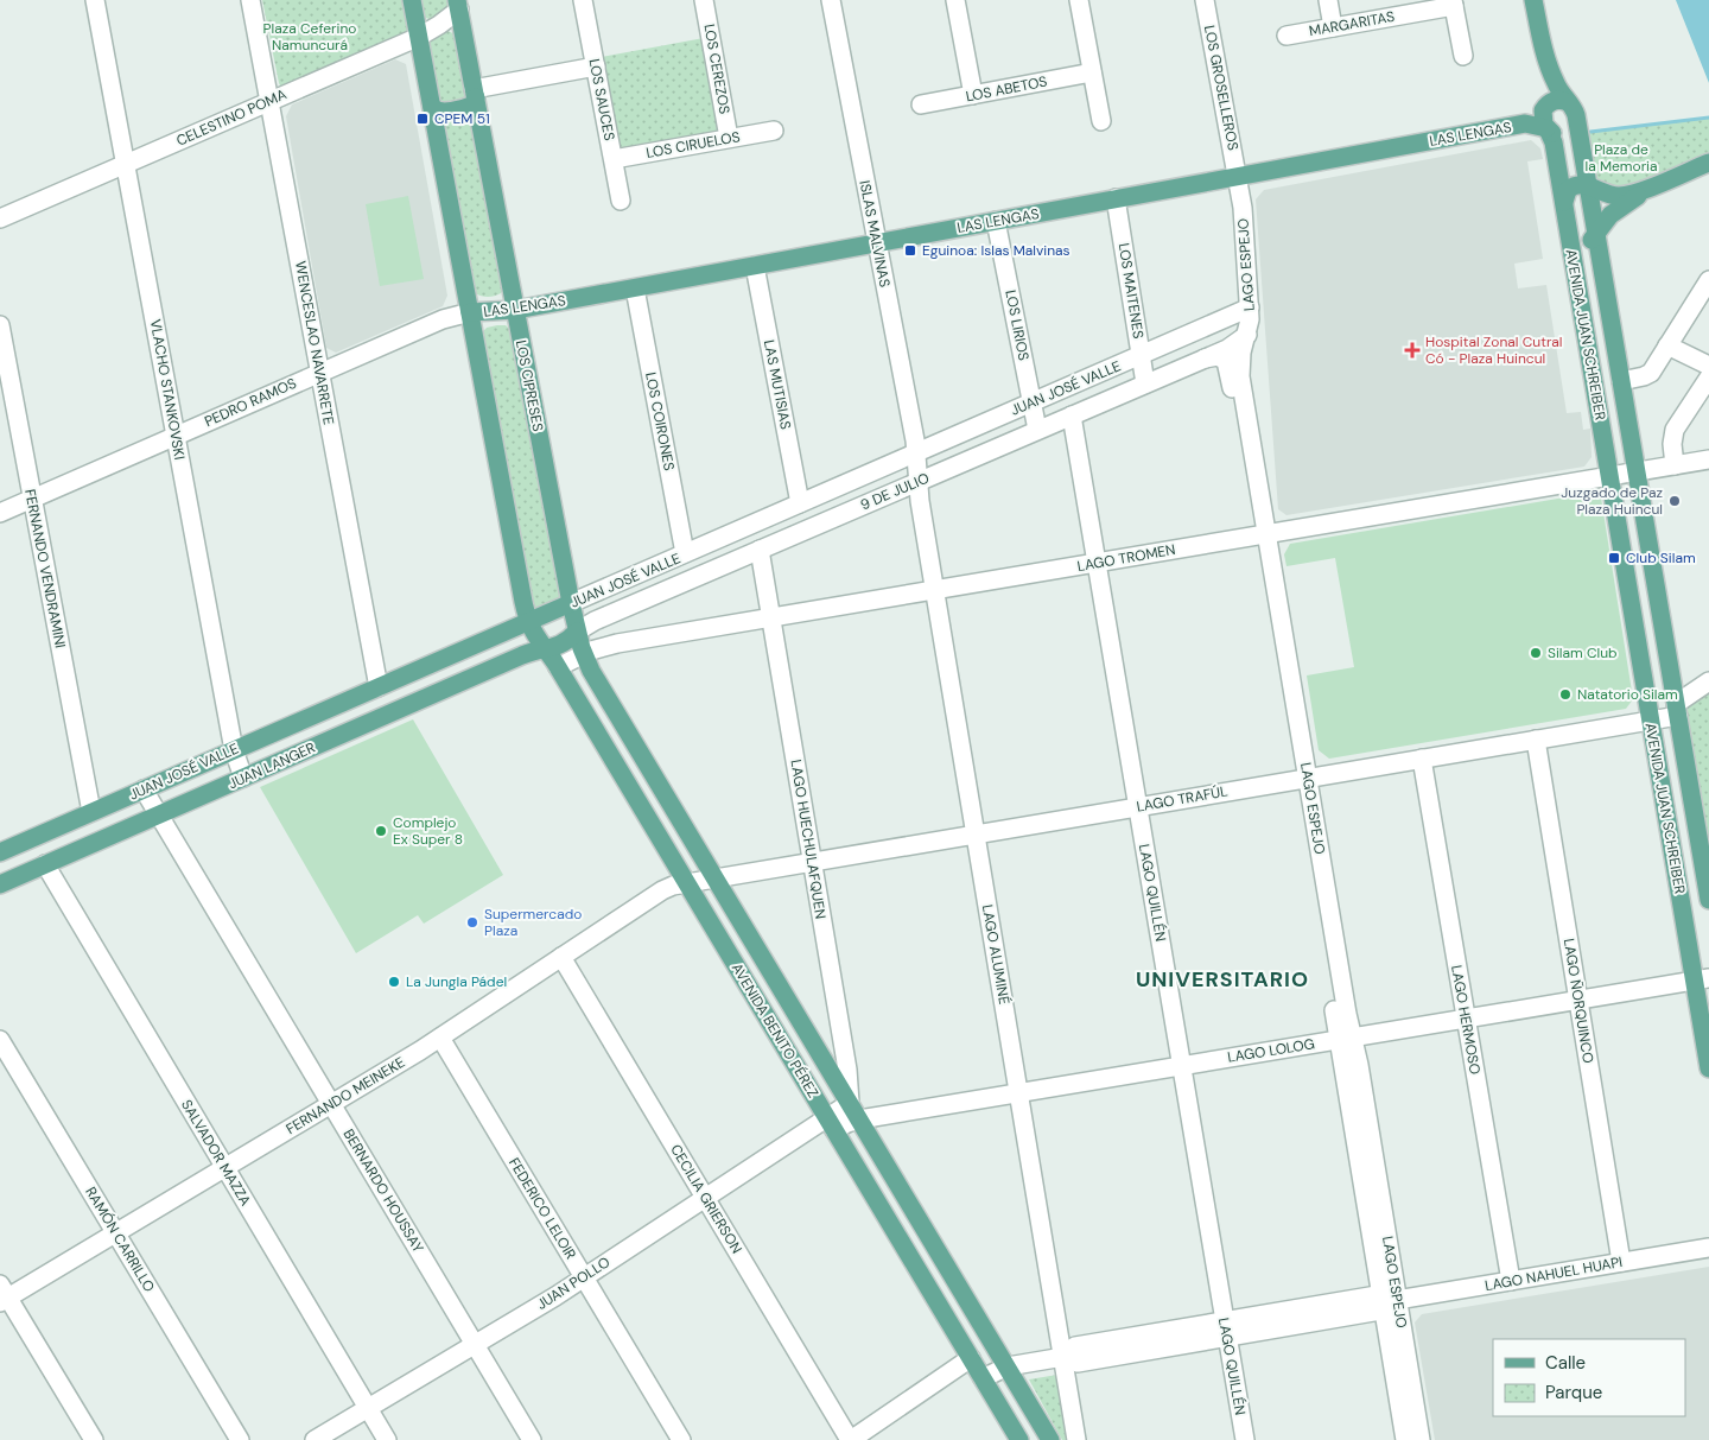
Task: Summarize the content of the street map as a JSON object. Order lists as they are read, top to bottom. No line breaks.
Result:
{"streets":{"main road":["LAS LENGAS","AVENIDA JUAN SCHREIBER","LOS CIPRESES","JUAN JOSÉ VALLE","9 DE JULIO","JUAN LANGER","AVENIDA BENITO PÉREZ"],"street":["MARGARITAS","LOS CEREZOS","LOS GROSELLEROS","LOS ABETOS","LOS SAUCES","CELESTINO POMA","LOS CIRUELOS","ISLAS MALVINAS","LAGO ESPEJO","LOS MAITENES","LOS LIRIOS","WENCESLAO NAVARRETE","LAS MUTISIAS","VLACHO STANKOVSKI","PEDRO RAMOS","LOS COIRONES","LAGO TROMEN","FERNANDO VENDRAMINI","LAGO TRAFÚL","LAGO HUECHULAFQUEN","LAGO QUILLÉN","LAGO ALUMINÉ","LAGO ÑORQUINCO","LAGO HERMOSO","LAGO LOLOG","FERNANDO MEINEKE","SALVADOR MAZZA","BERNARDO HOUSSAY","CECILIA GRIERSON","FEDERICO LELOIR","RAMÓN CARRILLO","LAGO NAHUEL HUAPI","JUAN POLLO"]},"crossings":[["LOS CEREZOS","LOS CIRUELOS"],["LOS GROSELLEROS","LAS LENGAS"],["LOS GROSELLEROS","LAGO ESPEJO"],["LOS SAUCES","LOS CIRUELOS"],["CELESTINO POMA","WENCESLAO NAVARRETE"],["CELESTINO POMA","LOS CIPRESES"],["CELESTINO POMA","VLACHO STANKOVSKI"],["LAS LENGAS","ISLAS MALVINAS"],["LAS LENGAS","LAGO ESPEJO"],["LAS LENGAS","LOS MAITENES"],["LAS LENGAS","LOS LIRIOS"],["LAS LENGAS","AVENIDA JUAN SCHREIBER"],["LAS LENGAS","LAS MUTISIAS"],["LAS LENGAS","LOS CIPRESES"],["LAS LENGAS","PEDRO RAMOS"],["LAS LENGAS","LOS COIRONES"],["ISLAS MALVINAS","JUAN JOSÉ VALLE"],["ISLAS MALVINAS","9 DE JULIO"],["ISLAS MALVINAS","LAGO ALUMINÉ"],["LAGO ESPEJO","JUAN JOSÉ VALLE"],["LAGO ESPEJO","9 DE JULIO"],["LAGO ESPEJO","LAGO TROMEN"],["LAGO ESPEJO","LAGO TRAFÚL"],["LAGO ESPEJO","LAGO LOLOG"],["LAGO ESPEJO","LAGO NAHUEL HUAPI"],["LOS MAITENES","JUAN JOSÉ VALLE"],["LOS MAITENES","9 DE JULIO"],["LOS LIRIOS","JUAN JOSÉ VALLE"],["LOS LIRIOS","9 DE JULIO"],["AVENIDA JUAN SCHREIBER","LAGO TROMEN"],["AVENIDA JUAN SCHREIBER","LAGO TRAFÚL"],["AVENIDA JUAN SCHREIBER","LAGO LOLOG"],["WENCESLAO NAVARRETE","JUAN JOSÉ VALLE"],["WENCESLAO NAVARRETE","PEDRO RAMOS"],["LAS MUTISIAS","JUAN JOSÉ VALLE"],["LOS CIPRESES","JUAN JOSÉ VALLE"],["LOS CIPRESES","9 DE JULIO"],["LOS CIPRESES","AVENIDA BENITO PÉREZ"],["JUAN JOSÉ VALLE","VLACHO STANKOVSKI"],["JUAN JOSÉ VALLE","LOS COIRONES"],["JUAN JOSÉ VALLE","9 DE JULIO"],["JUAN JOSÉ VALLE","FERNANDO VENDRAMINI"],["JUAN JOSÉ VALLE","LAGO ALUMINÉ"],["JUAN JOSÉ VALLE","AVENIDA BENITO PÉREZ"],["JUAN JOSÉ VALLE","BERNARDO HOUSSAY"],["VLACHO STANKOVSKI","PEDRO RAMOS"],["VLACHO STANKOVSKI","JUAN LANGER"],["PEDRO RAMOS","FERNANDO VENDRAMINI"],["9 DE JULIO","JUAN LANGER"],["9 DE JULIO","LAGO HUECHULAFQUEN"],["9 DE JULIO","LAGO QUILLÉN"],["9 DE JULIO","LAGO ALUMINÉ"],["9 DE JULIO","AVENIDA BENITO PÉREZ"],["LAGO TROMEN","LAGO HUECHULAFQUEN"],["LAGO TROMEN","LAGO QUILLÉN"],["LAGO TROMEN","LAGO ALUMINÉ"],["LAGO TROMEN","AVENIDA BENITO PÉREZ"],["JUAN LANGER","AVENIDA BENITO PÉREZ"],["JUAN LANGER","SALVADOR MAZZA"],["JUAN LANGER","BERNARDO HOUSSAY"],["LAGO TRAFÚL","LAGO HUECHULAFQUEN"],["LAGO TRAFÚL","LAGO QUILLÉN"],["LAGO TRAFÚL","LAGO ALUMINÉ"],["LAGO TRAFÚL","LAGO ÑORQUINCO"],["LAGO TRAFÚL","LAGO HERMOSO"],["LAGO TRAFÚL","AVENIDA BENITO PÉREZ"],["LAGO TRAFÚL","FERNANDO MEINEKE"],["LAGO HUECHULAFQUEN","AVENIDA BENITO PÉREZ"],["LAGO QUILLÉN","LAGO LOLOG"],["LAGO QUILLÉN","LAGO NAHUEL HUAPI"],["LAGO ALUMINÉ","LAGO LOLOG"],["LAGO ALUMINÉ","LAGO NAHUEL HUAPI"],["LAGO ÑORQUINCO","LAGO LOLOG"],["LAGO ÑORQUINCO","LAGO NAHUEL HUAPI"],["LAGO HERMOSO","LAGO LOLOG"],["LAGO HERMOSO","LAGO NAHUEL HUAPI"],["AVENIDA BENITO PÉREZ","LAGO LOLOG"],["AVENIDA BENITO PÉREZ","FERNANDO MEINEKE"],["AVENIDA BENITO PÉREZ","LAGO NAHUEL HUAPI"],["AVENIDA BENITO PÉREZ","JUAN POLLO"],["LAGO LOLOG","JUAN POLLO"],["FERNANDO MEINEKE","SALVADOR MAZZA"],["FERNANDO MEINEKE","BERNARDO HOUSSAY"],["FERNANDO MEINEKE","CECILIA GRIERSON"],["FERNANDO MEINEKE","FEDERICO LELOIR"],["FERNANDO MEINEKE","RAMÓN CARRILLO"],["SALVADOR MAZZA","JUAN POLLO"],["BERNARDO HOUSSAY","JUAN POLLO"],["CECILIA GRIERSON","JUAN POLLO"],["FEDERICO LELOIR","JUAN POLLO"]],"districts":["UNIVERSITARIO"],"parks":["Plaza Ceferino Namuncurá","Plaza de la Memoria"],"places":{"transit":["CPEM 51","Eguinoa: Islas Malvinas","Club Silam"],"health":["Hospital Zonal Cutral Có - Plaza Huincul"],"other":["Juzgado de Paz Plaza Huincul","Silam Club","Natatorio Silam","Complejo Ex Super 8","Supermercado Plaza","La Jungla Pádel"]},"legend":["Calle","Parque"]}
